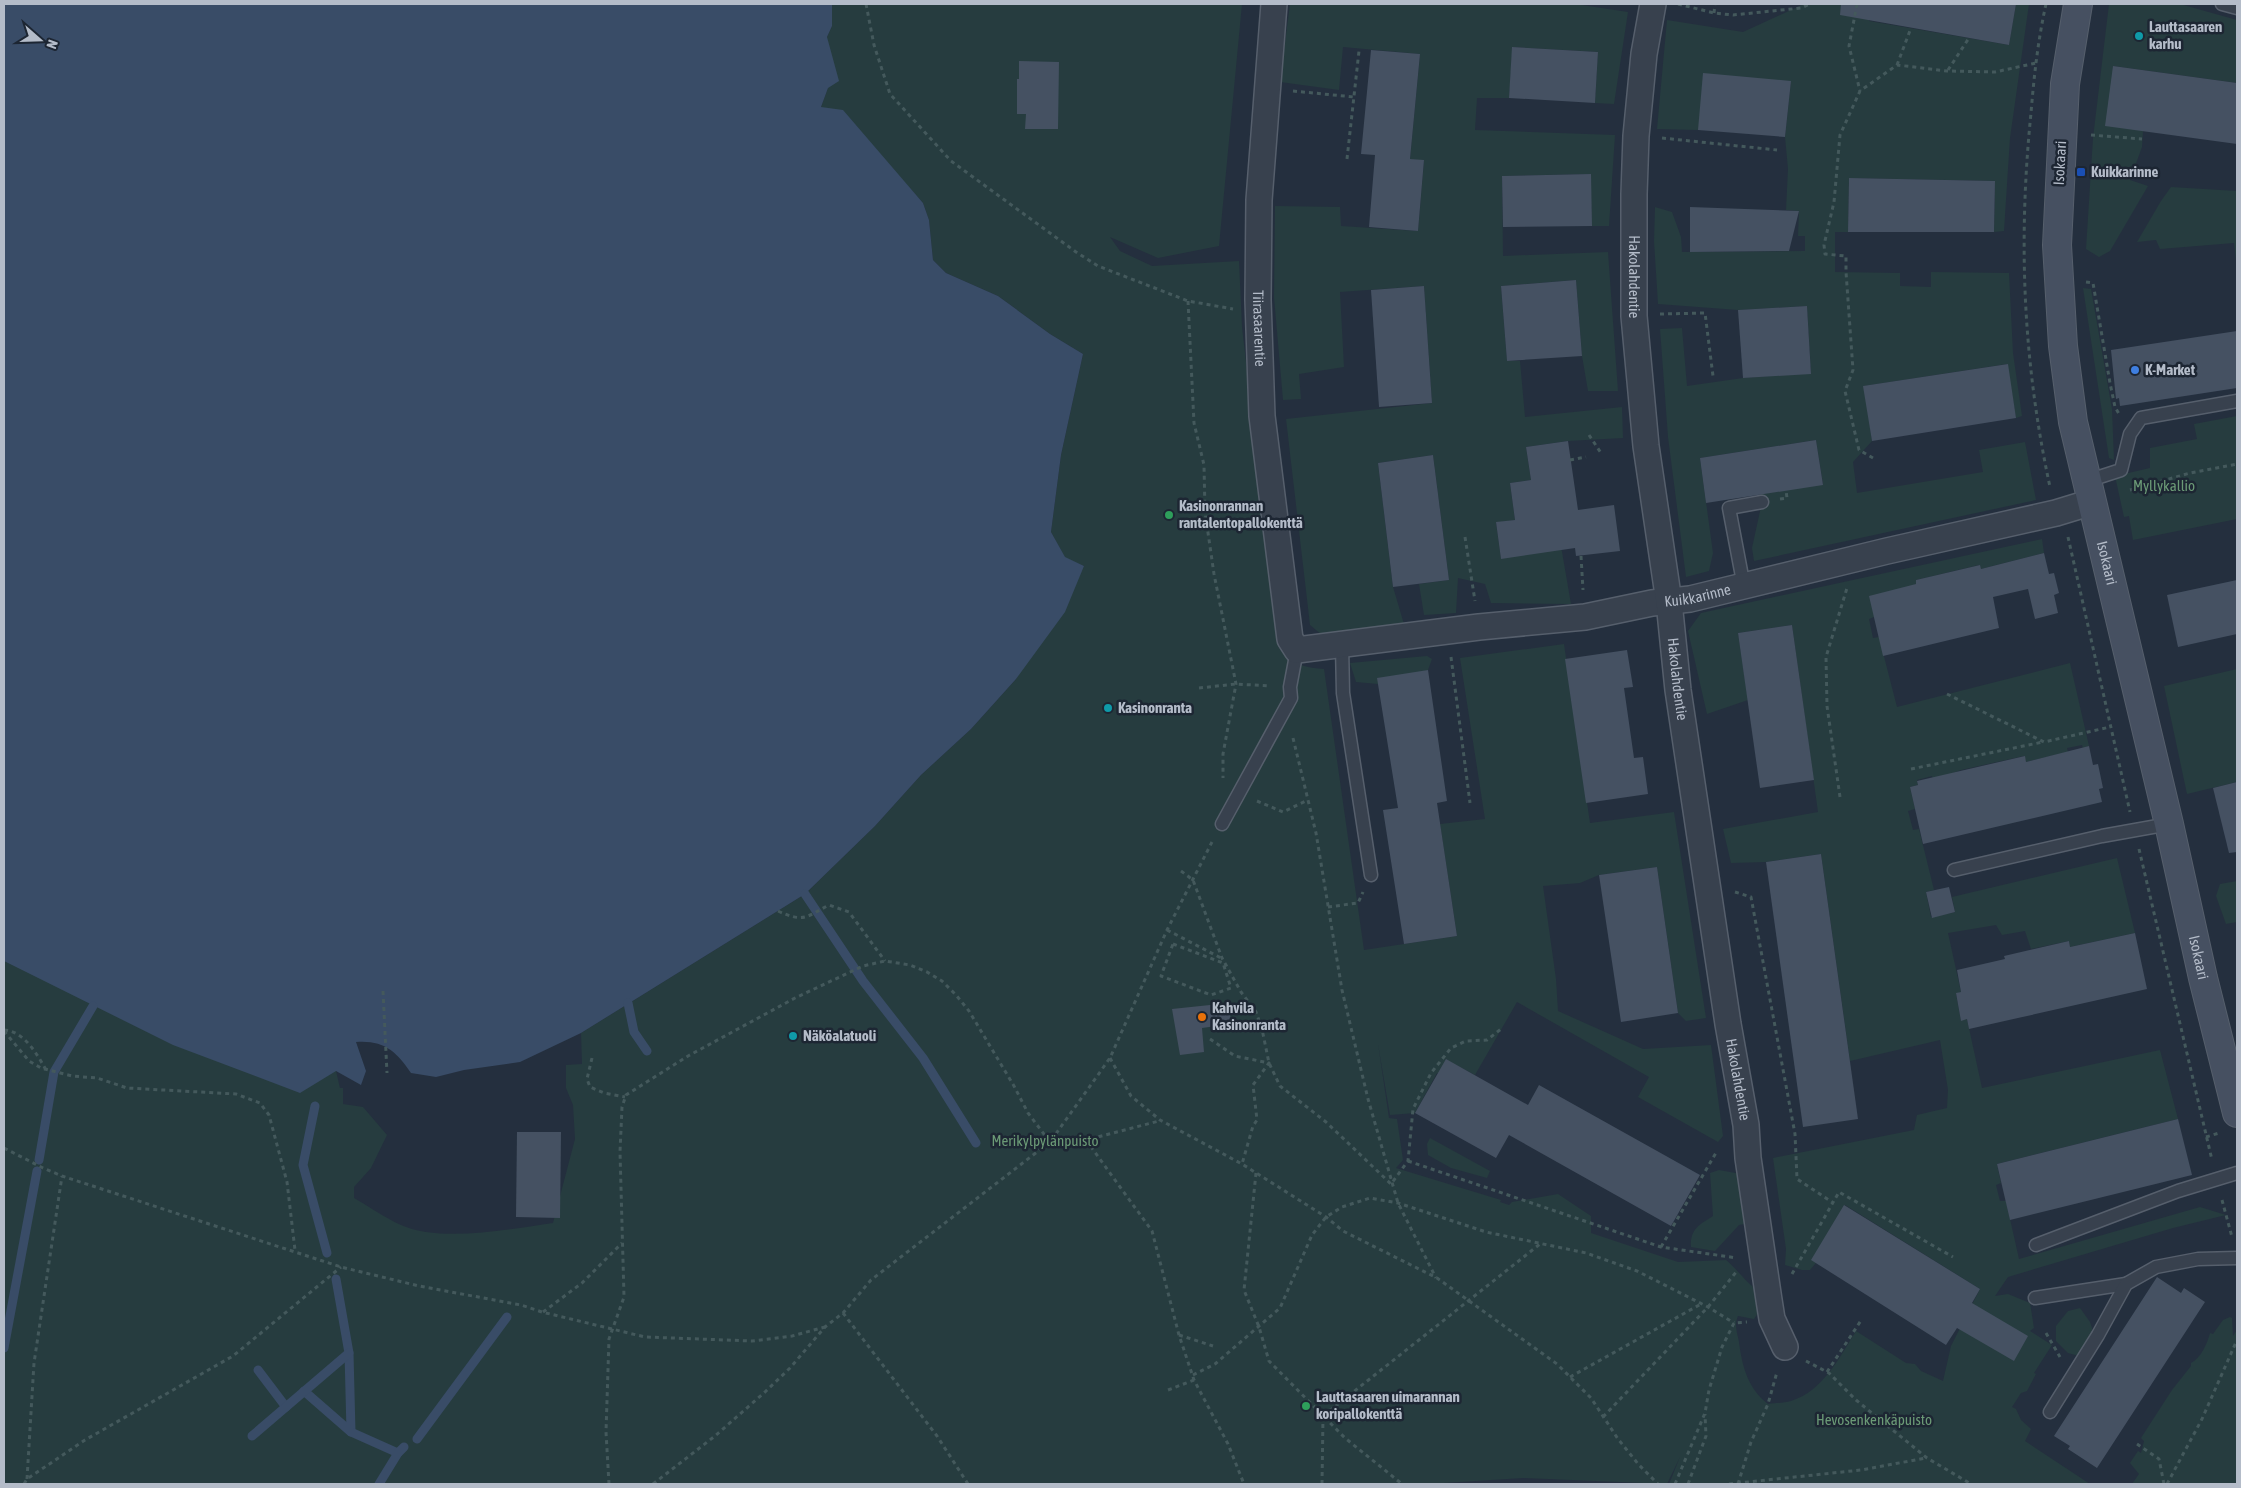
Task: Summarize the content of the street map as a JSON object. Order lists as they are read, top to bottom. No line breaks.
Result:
{"streets":{"street":["Isokaari","Hakolahdentie","Tiirasaarentie","Kuikkarinne"]},"crossings":[["Isokaari","Kuikkarinne"],["Hakolahdentie","Kuikkarinne"],["Tiirasaarentie","Kuikkarinne"]],"parks":["Myllykallio","Merikylpylänpuisto","Hevosenkenkäpuisto"],"places":{"other":["Lauttasaaren karhu","K-Market","Kasinonrannan rantalentopallokenttä","Kasinonranta","Kahvila Kasinonranta","Näköalatuoli","Lauttasaaren uimarannan koripallokenttä"],"transit":["Kuikkarinne"]},"north":"right"}
